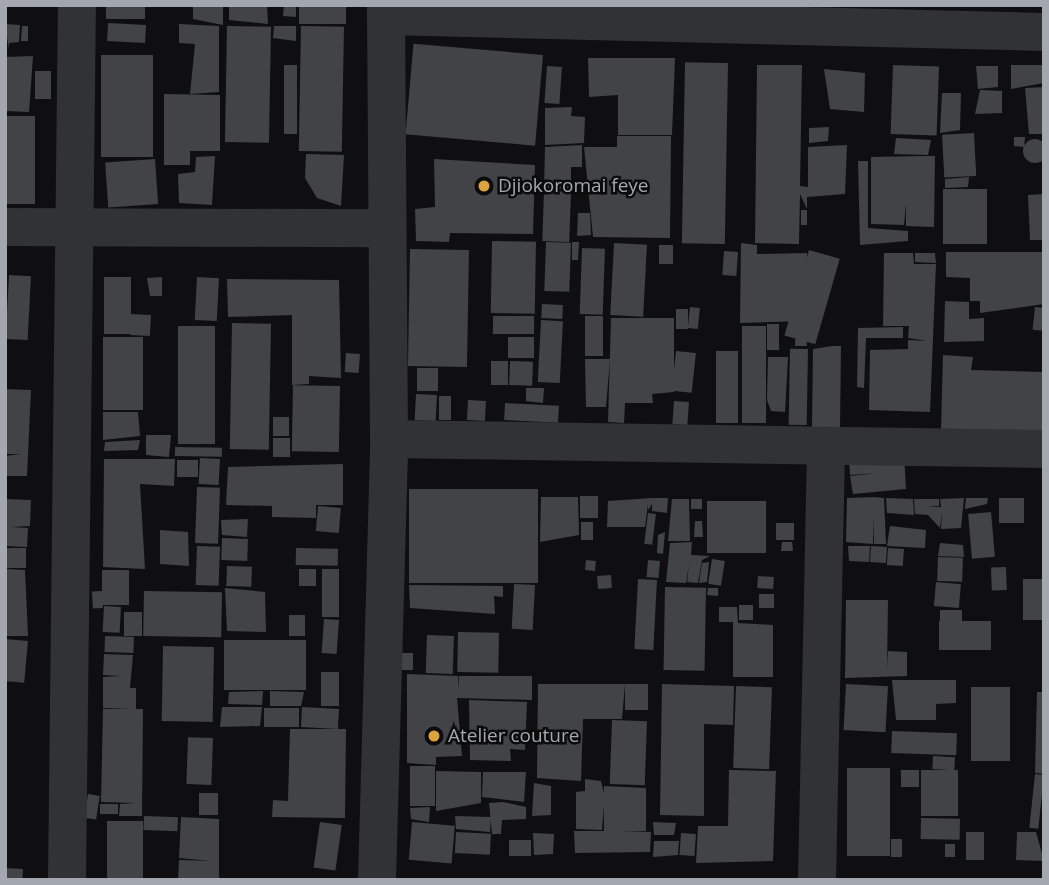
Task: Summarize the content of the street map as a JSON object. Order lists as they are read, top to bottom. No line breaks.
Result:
{"places":["Djiokoromai feye","Atelier couture"]}
